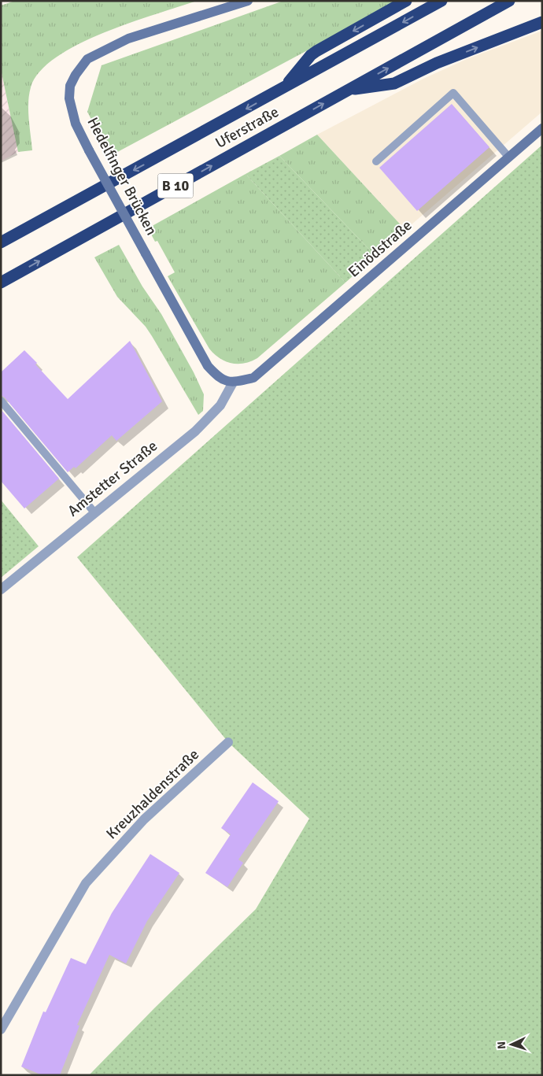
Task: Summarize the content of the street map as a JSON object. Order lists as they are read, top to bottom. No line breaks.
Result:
{"streets":{"highway":["Uferstraße","B 10"],"street":["Hedelfinger Brücken","Einödstraße","Amstetter Straße","Kreuzhaldenstraße"]},"crossings":[["Hedelfinger Brücken","Einödstraße"],["Hedelfinger Brücken","Amstetter Straße"],["Einödstraße","Amstetter Straße"]],"north":"left"}
